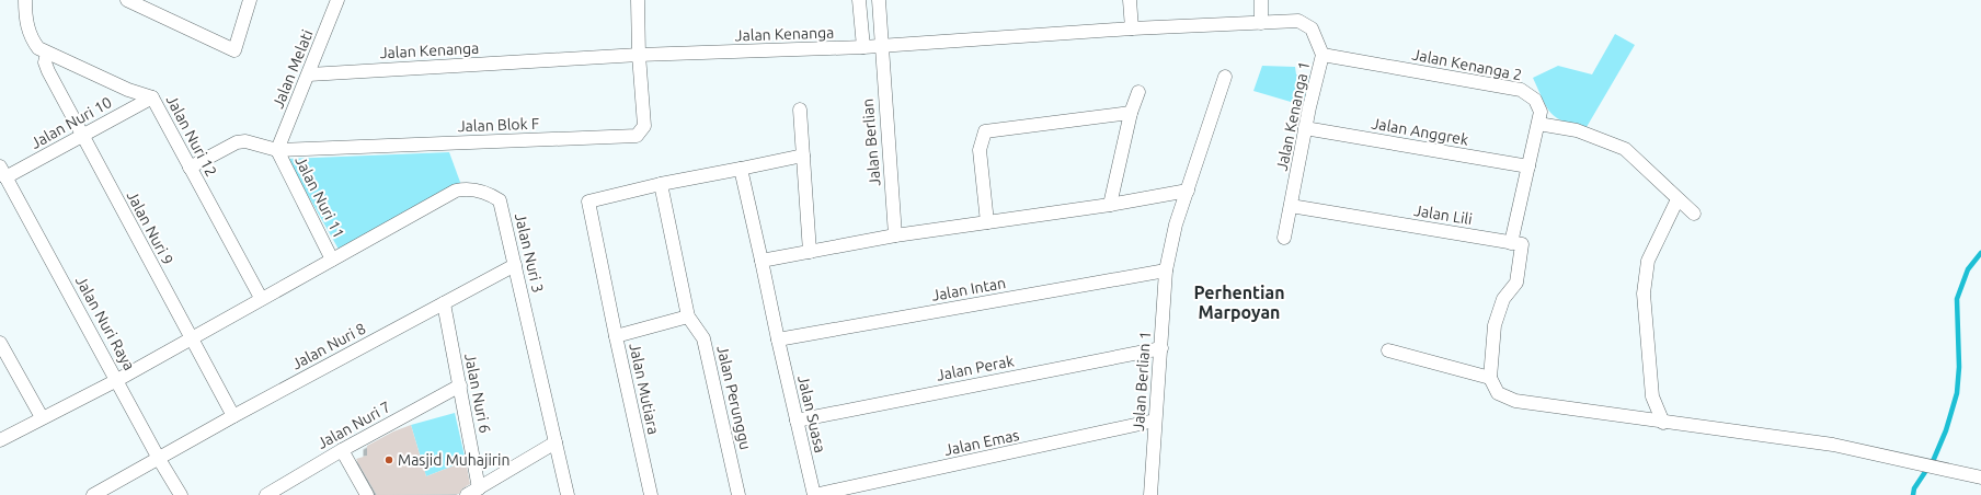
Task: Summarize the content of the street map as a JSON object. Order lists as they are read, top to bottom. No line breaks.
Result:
{"streets":{"street":["Jalan Kenanga","Jalan Kenanga 2","Jalan Melati","Jalan Kenanga 1","Jalan Nuri 10","Jalan Blok F","Jalan Anggrek","Jalan Nuri 12","Jalan Berlian","Jalan Nuri 11","Jalan Lili","Jalan Nuri 9","Jalan Nuri 3","Jalan Intan","Jalan Nuri Raya","Jalan Nuri 8","Jalan Perak","Jalan Berlian 1","Jalan Mutiara","Jalan Nuri 6","Jalan Perunggu","Jalan Suasa","Jalan Nuri 7","Jalan Emas"]},"crossings":[["Jalan Kenanga","Jalan Melati"],["Jalan Kenanga","Jalan Kenanga 1"],["Jalan Kenanga","Jalan Blok F"],["Jalan Kenanga","Jalan Berlian"],["Jalan Kenanga 2","Jalan Kenanga 1"],["Jalan Kenanga 2","Jalan Anggrek"],["Jalan Melati","Jalan Blok F"],["Jalan Melati","Jalan Nuri 11"],["Jalan Kenanga 1","Jalan Anggrek"],["Jalan Kenanga 1","Jalan Lili"],["Jalan Nuri 10","Jalan Nuri 12"],["Jalan Nuri 10","Jalan Nuri 9"],["Jalan Nuri 10","Jalan Nuri Raya"],["Jalan Blok F","Jalan Nuri 12"],["Jalan Blok F","Jalan Nuri 11"],["Jalan Nuri 12","Jalan Nuri 9"],["Jalan Nuri 11","Jalan Nuri 3"],["Jalan Nuri 9","Jalan Nuri 8"],["Jalan Nuri 3","Jalan Nuri 8"],["Jalan Intan","Jalan Berlian 1"],["Jalan Intan","Jalan Suasa"],["Jalan Nuri Raya","Jalan Nuri 8"],["Jalan Nuri 8","Jalan Nuri 6"],["Jalan Perak","Jalan Berlian 1"],["Jalan Perak","Jalan Suasa"],["Jalan Berlian 1","Jalan Emas"],["Jalan Mutiara","Jalan Perunggu"],["Jalan Nuri 6","Jalan Nuri 7"],["Jalan Suasa","Jalan Emas"]],"districts":["Perhentian Marpoyan"],"places":["Masjid Muhajirin"]}
